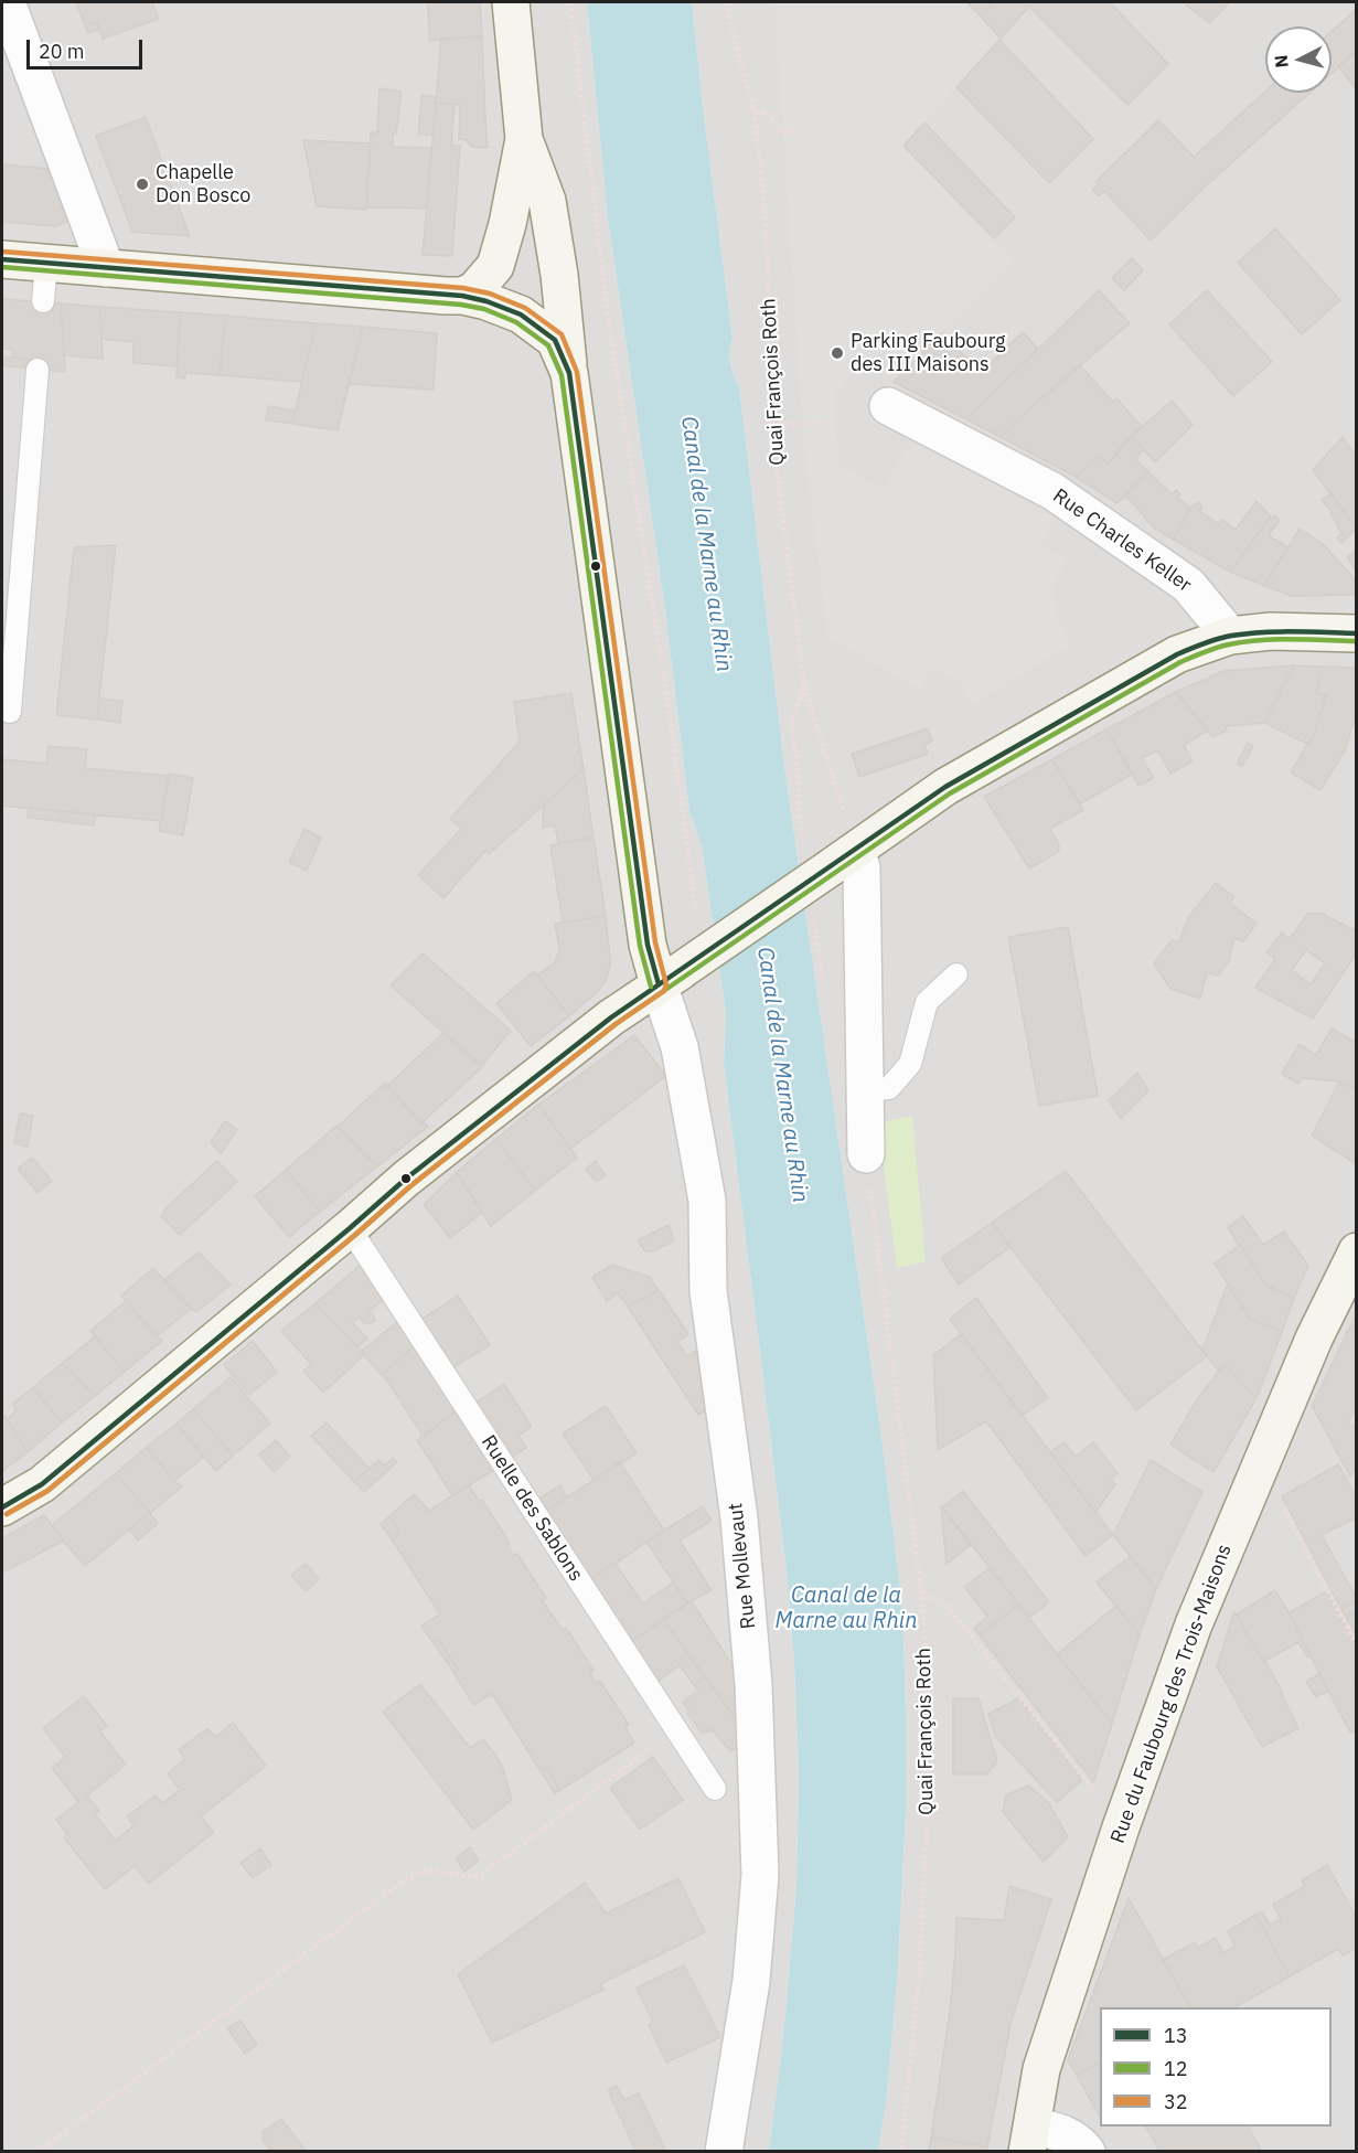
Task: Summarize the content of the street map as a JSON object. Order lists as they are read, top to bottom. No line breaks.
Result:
{"streets":{"street":["Rue Charles Keller","Rue Mollevaut","Rue du Faubourg des Trois-Maisons"],"lane":["Ruelle des Sablons"],"path":["Quai François Roth"]},"water":["Canal de la Marne au Rhin"],"places":["Chapelle Don Bosco","Parking Faubourg des III Maisons"],"lines":["transit line 32","transit line 13","transit line 12"],"legend":["13","12","32"],"scale_bar":"20 m","north":"left"}
